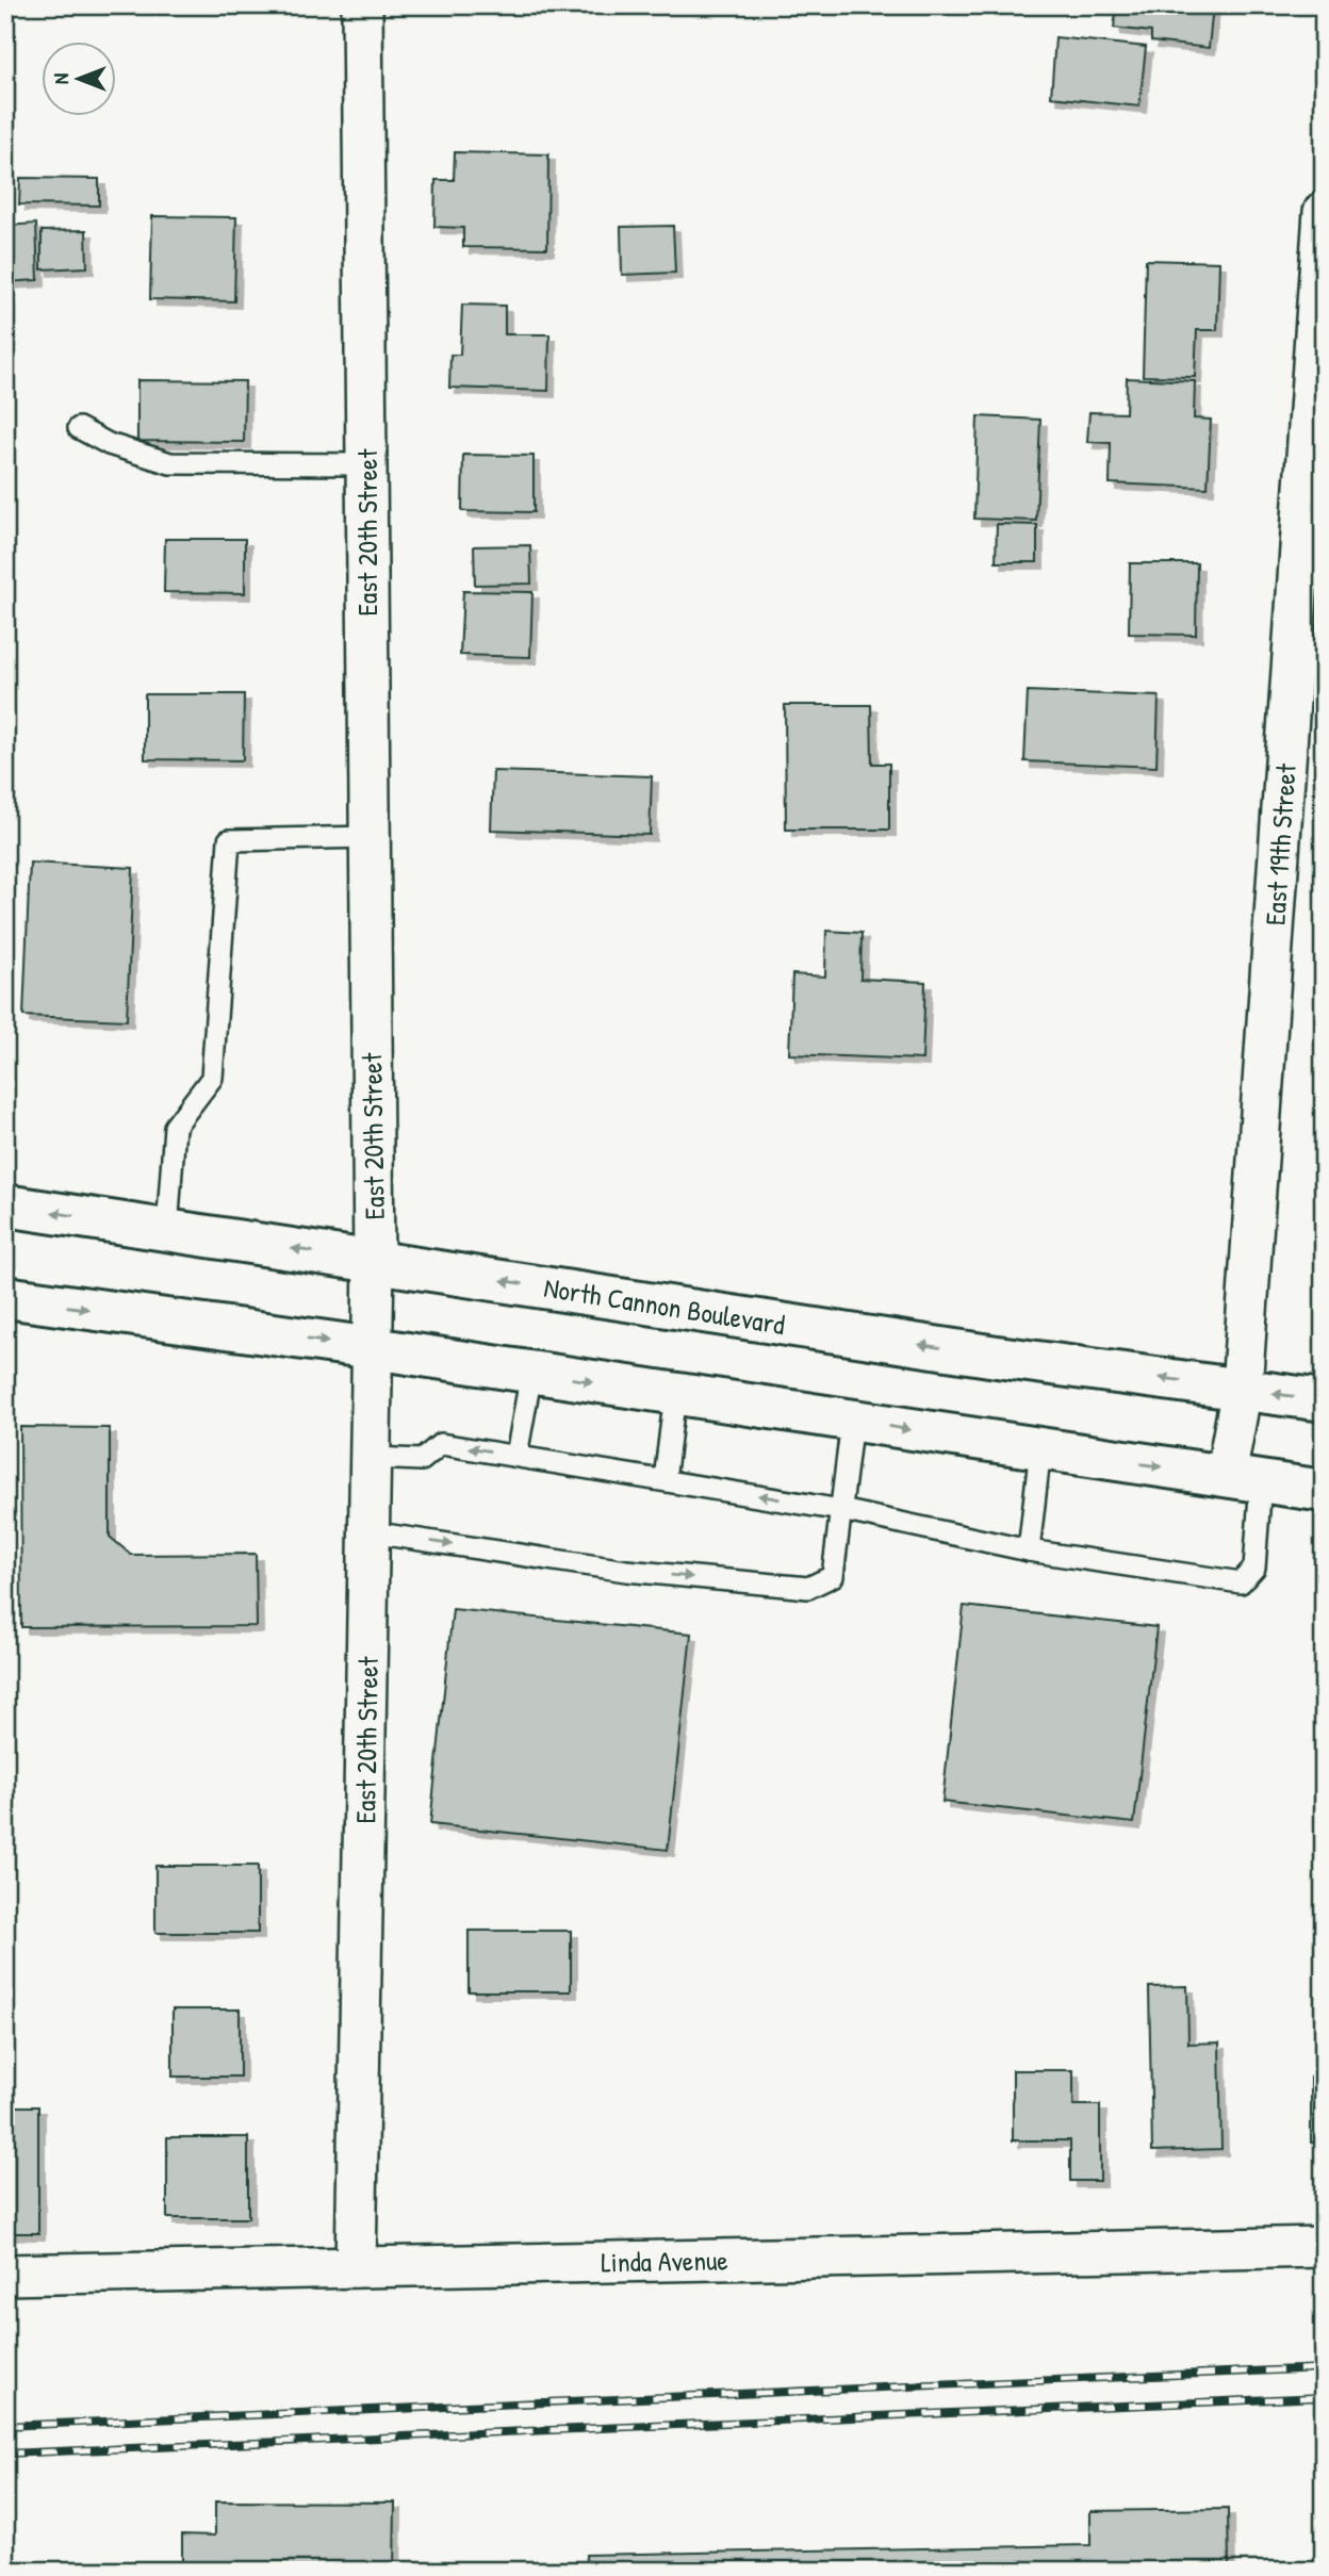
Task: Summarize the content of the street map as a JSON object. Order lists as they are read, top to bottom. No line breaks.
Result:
{"streets":{"main road":["North Cannon Boulevard"],"street":["East 20th Street","East 19th Street","Linda Avenue"]},"crossings":[["East 20th Street","North Cannon Boulevard"],["East 20th Street","Linda Avenue"],["East 19th Street","North Cannon Boulevard"]],"north":"left"}
